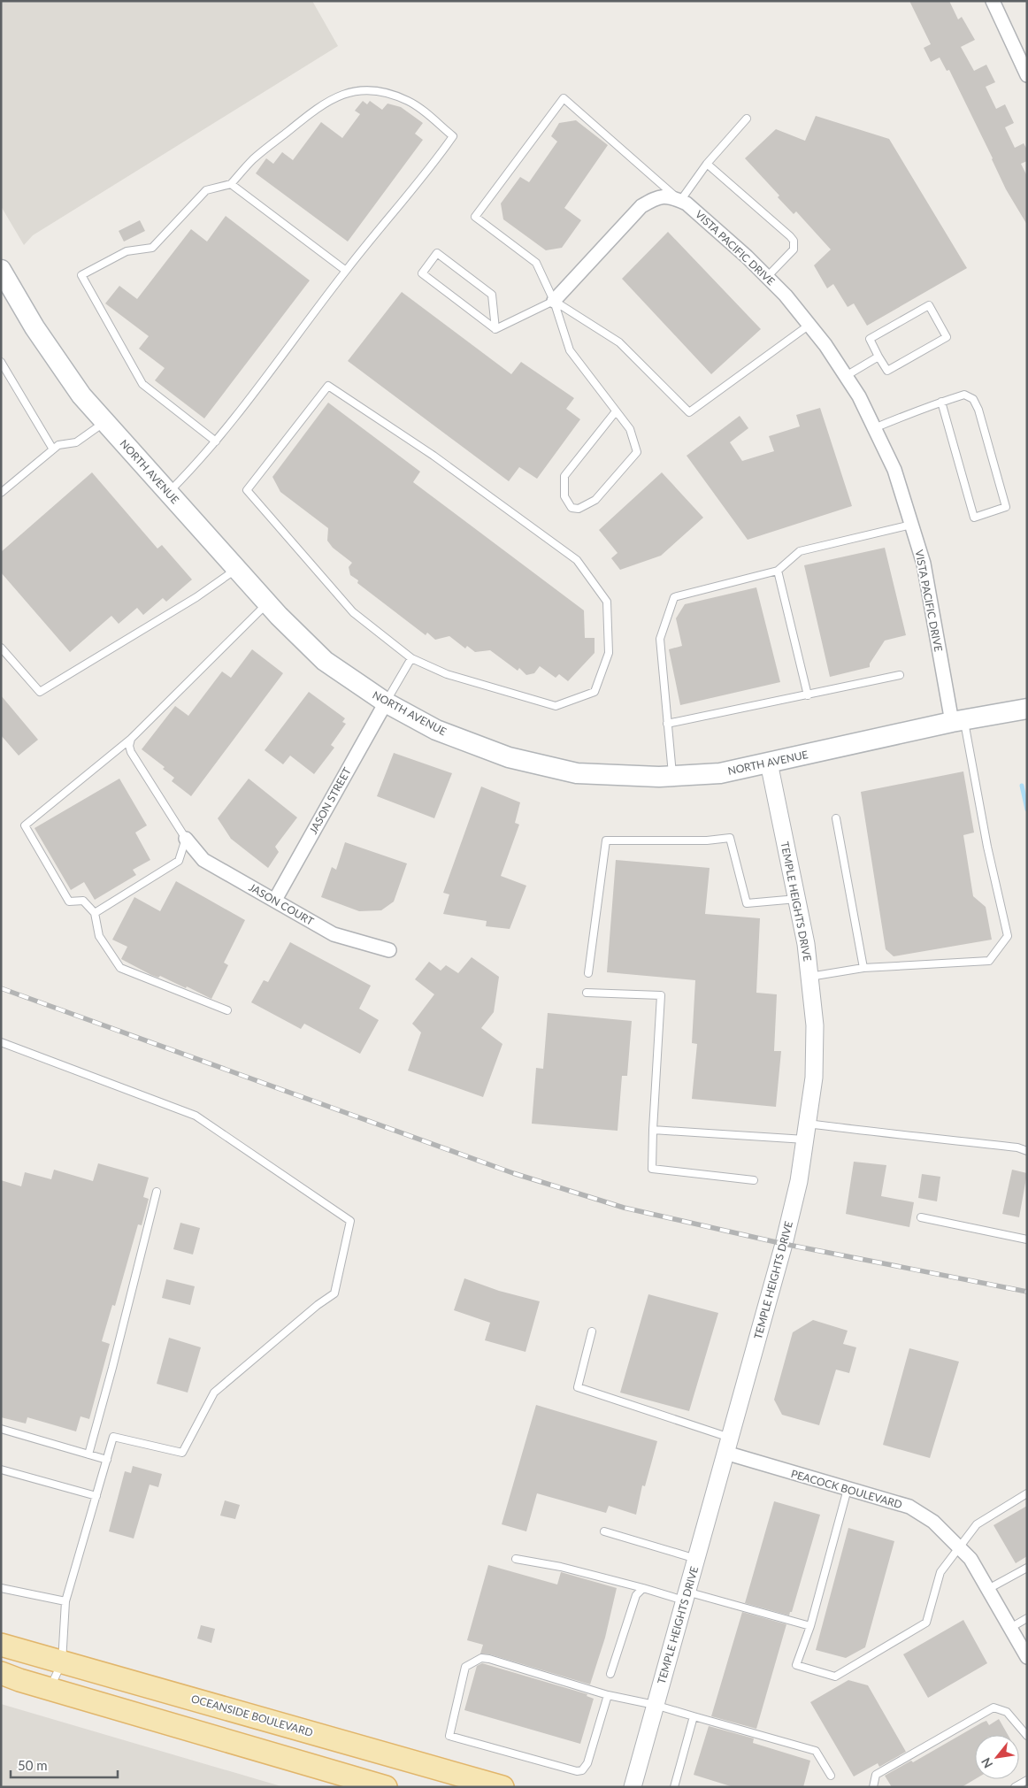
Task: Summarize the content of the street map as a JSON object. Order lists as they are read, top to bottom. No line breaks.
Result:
{"streets":{"main road":["NORTH AVENUE","OCEANSIDE BOULEVARD"],"street":["VISTA PACIFIC DRIVE","JASON STREET","TEMPLE HEIGHTS DRIVE","JASON COURT","PEACOCK BOULEVARD"]},"crossings":[["VISTA PACIFIC DRIVE","NORTH AVENUE"],["NORTH AVENUE","JASON STREET"],["NORTH AVENUE","TEMPLE HEIGHTS DRIVE"],["JASON STREET","JASON COURT"],["TEMPLE HEIGHTS DRIVE","PEACOCK BOULEVARD"]],"scale_bar":"50 m","north":"bottom left"}
